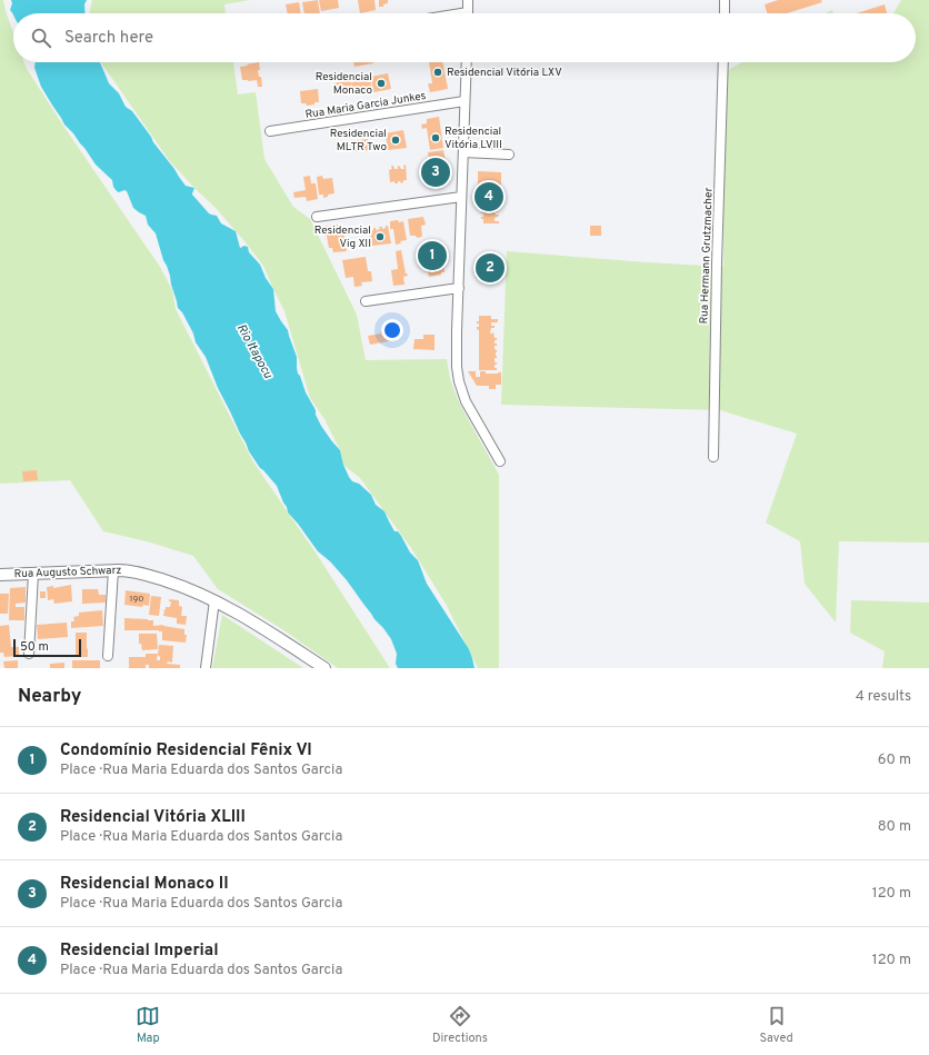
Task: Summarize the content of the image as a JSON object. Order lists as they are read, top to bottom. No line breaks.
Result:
{"streets":{"main road":["Rua Augusto Schwarz"],"street":["Rua Maria Garcia Junkes","Rua Hermann Grutzmacher"]},"water":["Rio Itapocu"],"places":["Residencial Vitória LXV","Residencial Monaco","Residencial Vitória LVIII","Residencial MLTR Two","Residencial Vig XII"],"house_numbers":["190"],"scale_bar":"50 m","page":{"search":"Search here","pins":["3","4","1","2"],"scale":"50 m","heading":["Nearby","4 results"],"list":[{"mark":"1","name":"Condomínio Residencial Fênix VI","note":"Place · Rua Maria Eduarda dos Santos Garcia","value":"60 m"},{"mark":"2","name":"Residencial Vitória XLIII","note":"Place · Rua Maria Eduarda dos Santos Garcia","value":"80 m"},{"mark":"3","name":"Residencial Monaco II","note":"Place · Rua Maria Eduarda dos Santos Garcia","value":"120 m"},{"mark":"4","name":"Residencial Imperial","note":"Place · Rua Maria Eduarda dos Santos Garcia","value":"120 m"}],"nav":["Map","Directions","Saved"]}}
